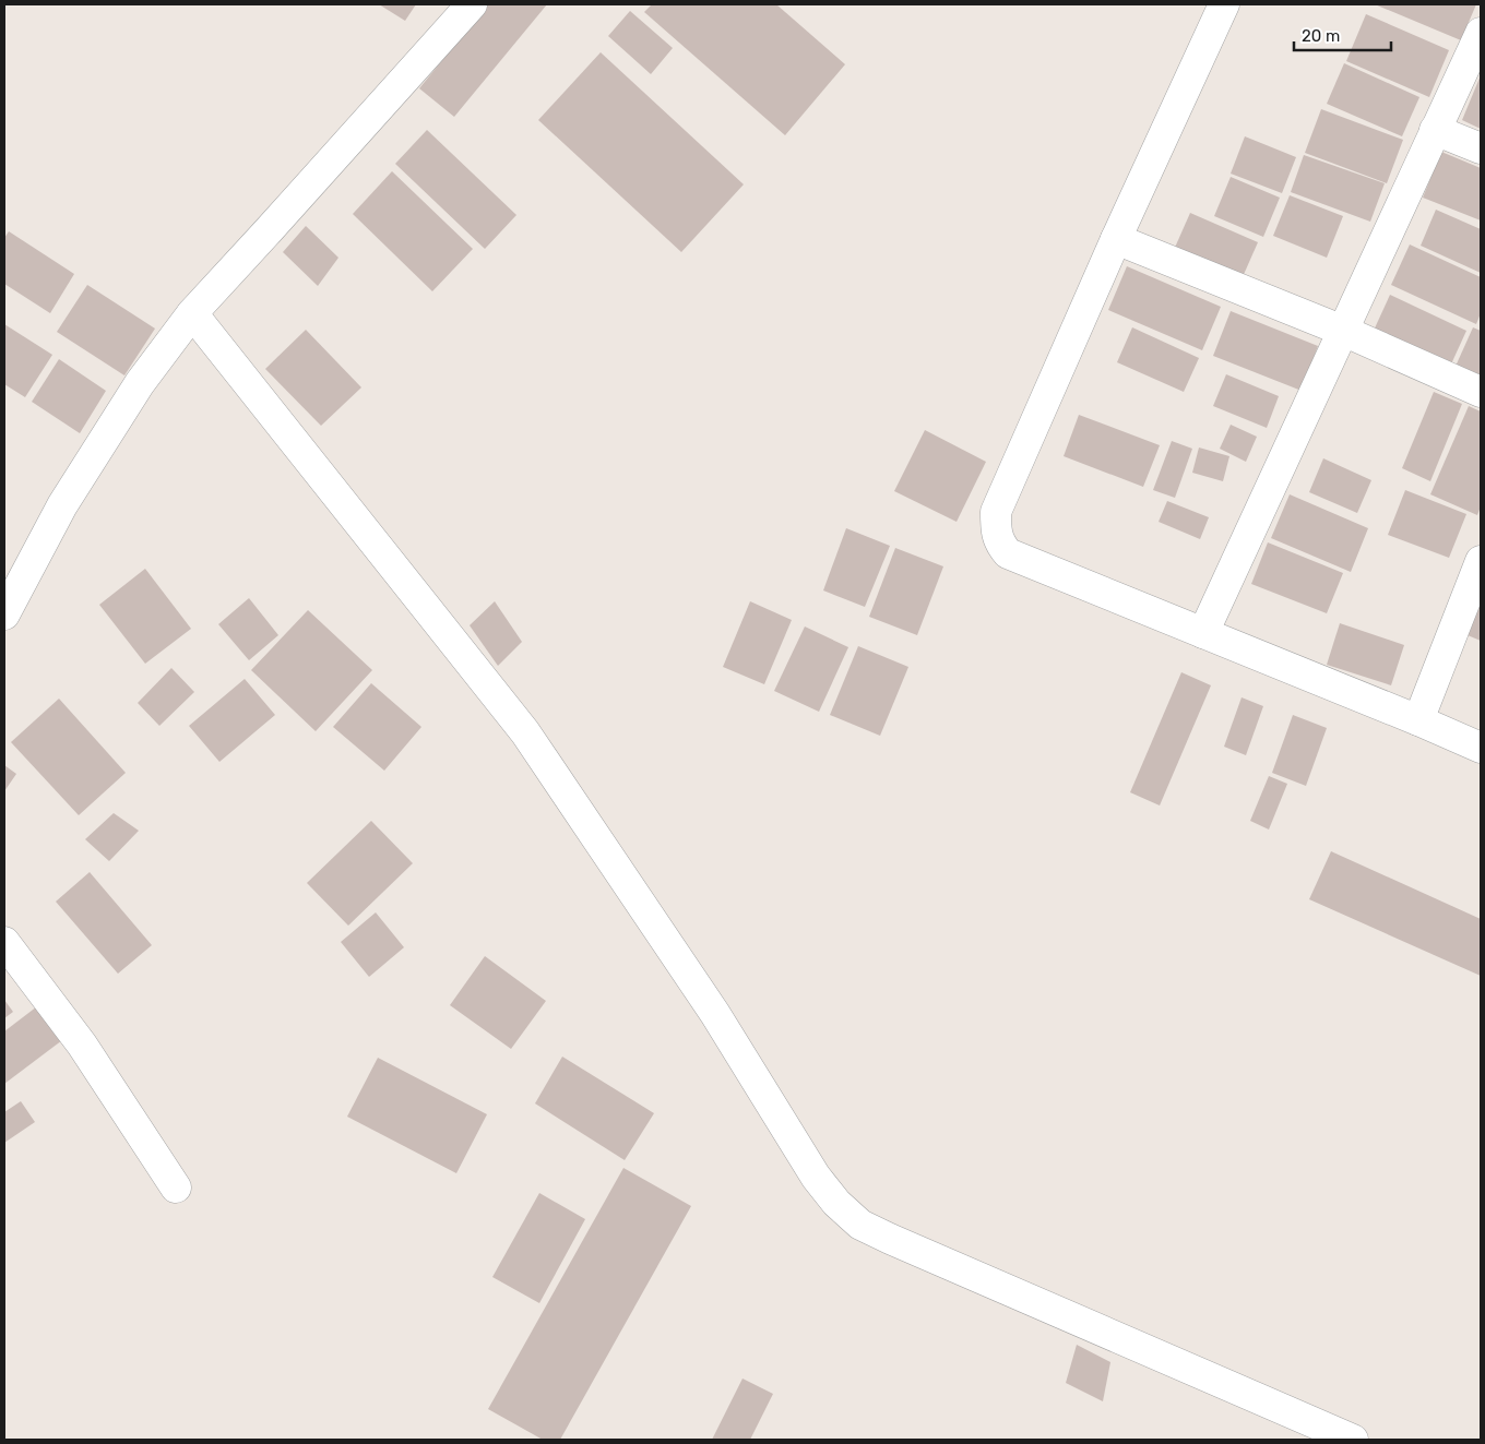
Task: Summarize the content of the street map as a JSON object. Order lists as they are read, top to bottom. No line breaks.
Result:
{"scale_bar":"20 m"}
